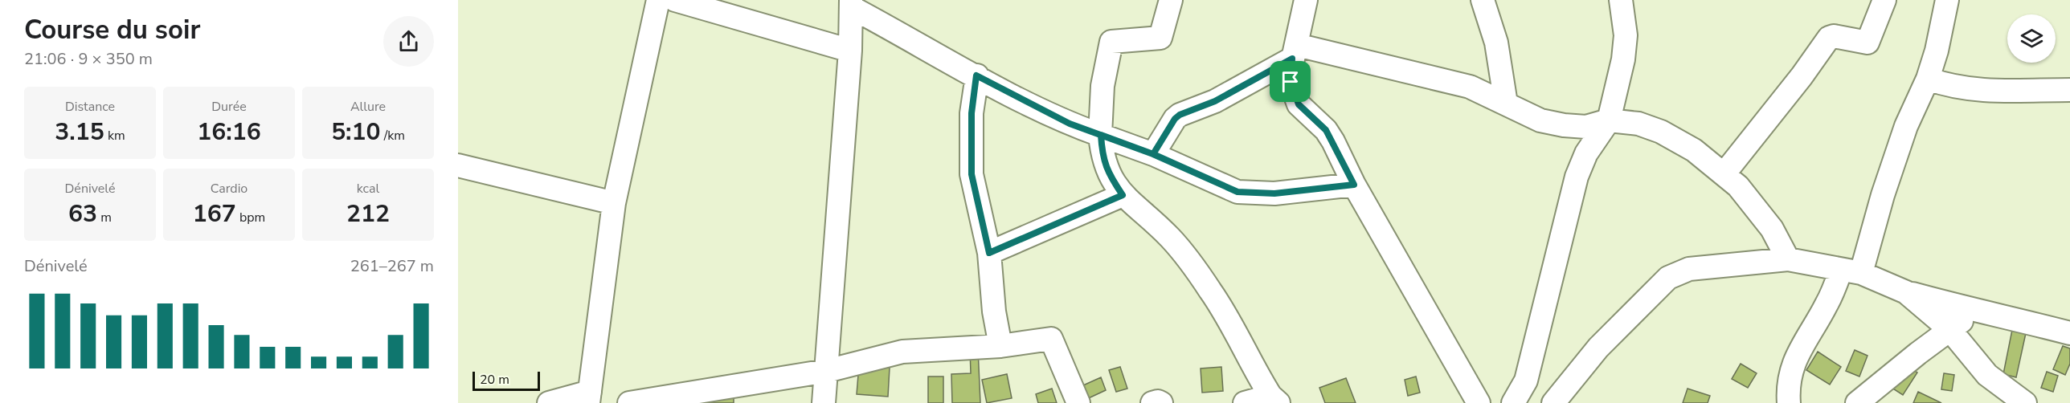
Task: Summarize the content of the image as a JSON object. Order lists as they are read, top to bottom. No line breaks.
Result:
{"scale_bar":"20 m","page":{"heading":["Course du soir","21:06 · 9 × 350 m"],"stats":[["Distance","3.15 km"],["Durée","16:16"],["Allure","5:10 /km"],["Dénivelé","63 m"],["Cardio","167 bpm"],["kcal","212"]],"chart":["Dénivelé","261–267 m"],"scale":"20 m"}}
